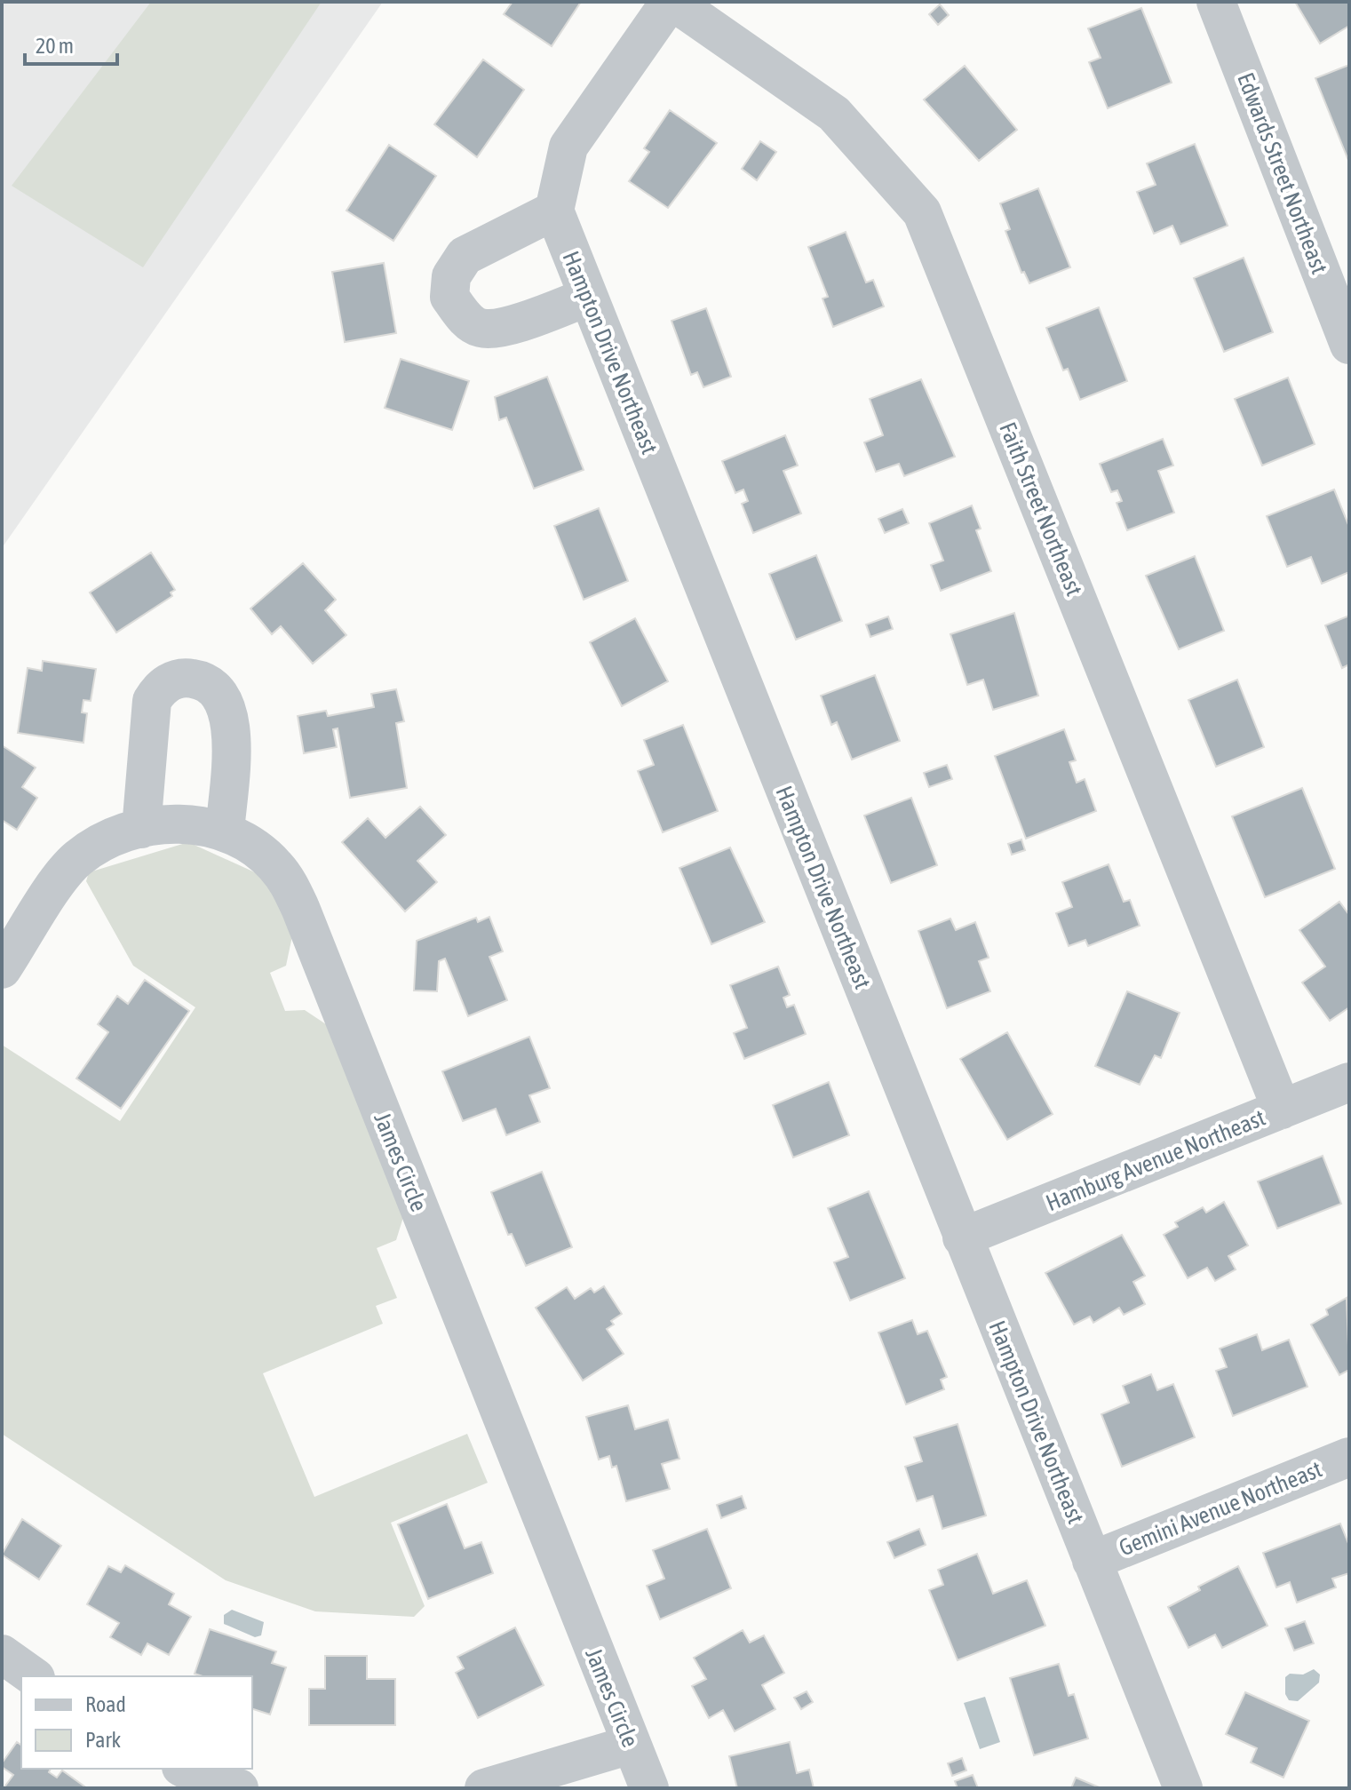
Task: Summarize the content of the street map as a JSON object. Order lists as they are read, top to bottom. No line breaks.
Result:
{"streets":{"street":["Edwards Street Northeast","Hampton Drive Northeast","Faith Street Northeast","Hamburg Avenue Northeast","James Circle","Gemini Avenue Northeast"]},"crossings":[["Hampton Drive Northeast","Hamburg Avenue Northeast"],["Hampton Drive Northeast","Gemini Avenue Northeast"],["Faith Street Northeast","Hamburg Avenue Northeast"]],"legend":["Road","Park"],"scale_bar":"20 m"}
